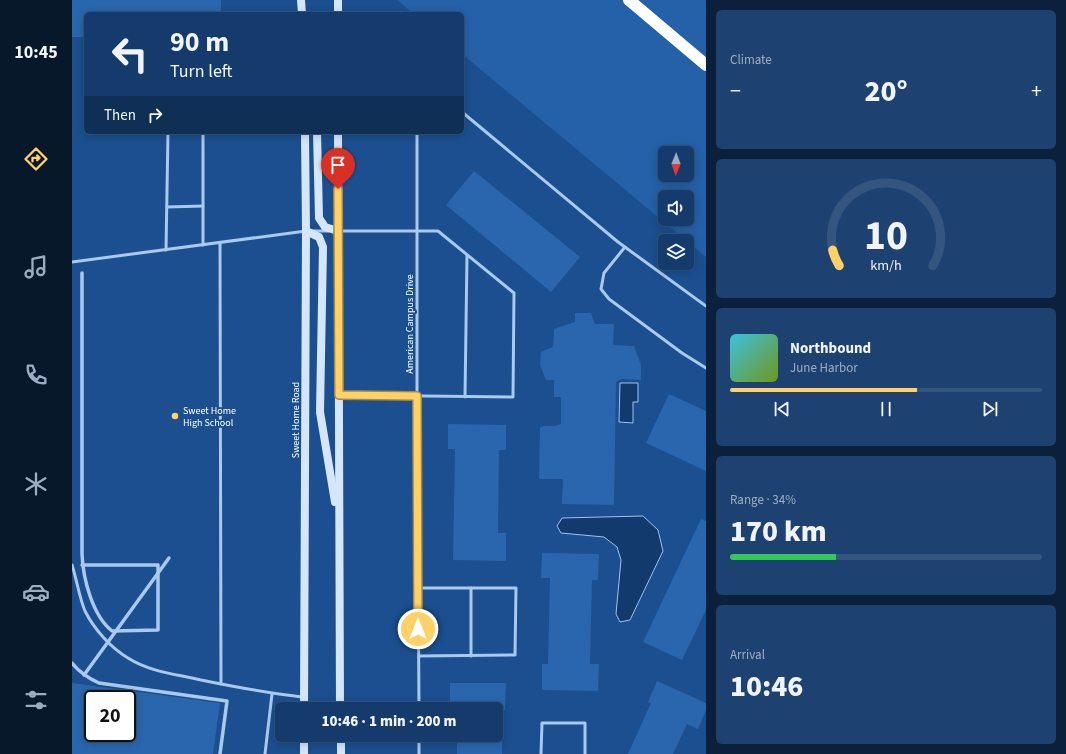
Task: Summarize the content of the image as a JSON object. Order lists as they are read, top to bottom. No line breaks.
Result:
{"streets":{"main road":["Sweet Home Road"],"lane":["American Campus Drive"]},"places":["Sweet Home High School"],"north":"bottom","page":{"tabs":"10:45","tile":["Climate",["Range · 34%","170 km"],["Arrival","10:46"]],"turn":["90 m","Turn left"],"heat":["−","20°","+"],"then":"Then","song":["Northbound","June Harbor"],"limit":"20","trip":"10:46 · 1 min · 200 m","gauge":["10","km/h"]}}
